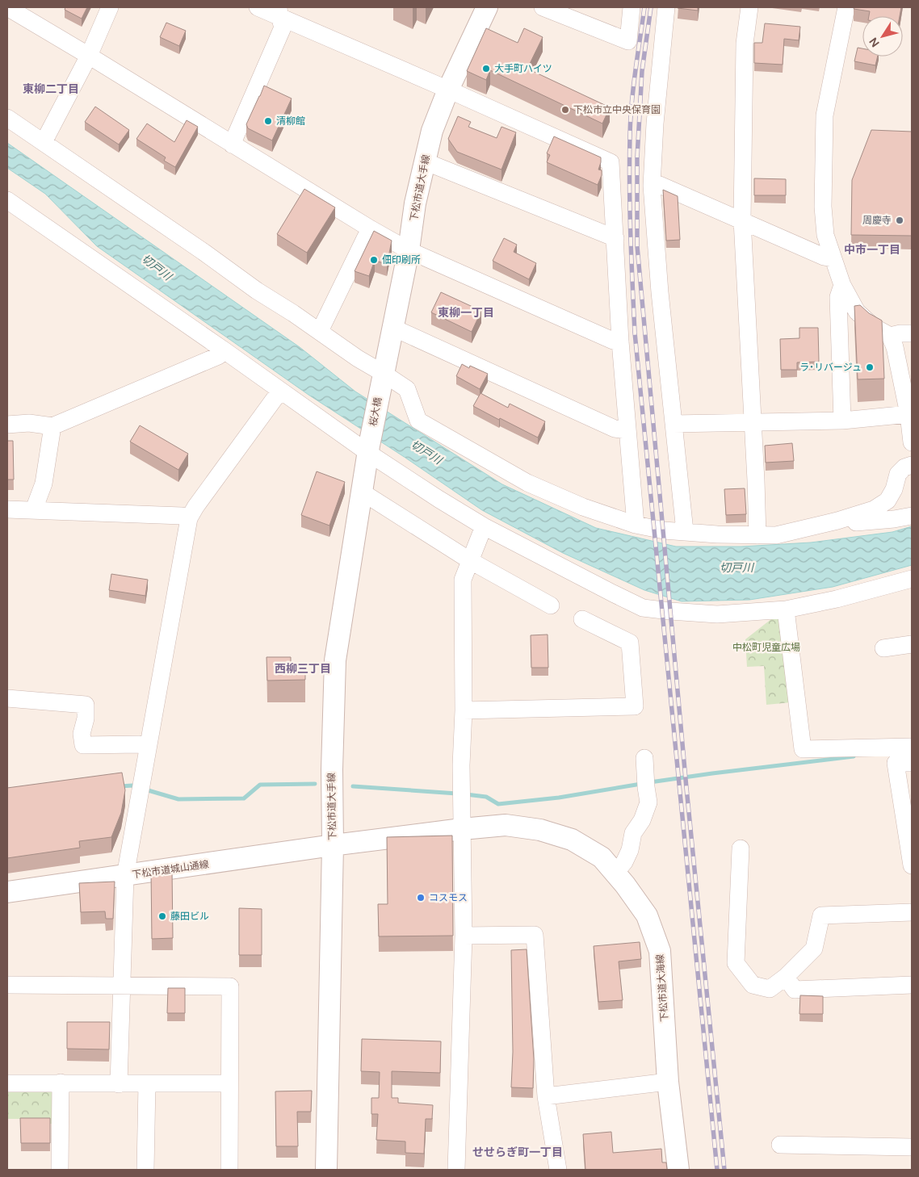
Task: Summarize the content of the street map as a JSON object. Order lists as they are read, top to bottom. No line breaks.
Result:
{"streets":{"street":["下松市道大手線","桜大橋","下松市道城山通線","下松市道大海線"]},"crossings":[["下松市道大手線","桜大橋"],["下松市道大手線","下松市道城山通線"],["下松市道大手線","下松市道大海線"],["下松市道城山通線","下松市道大海線"]],"districts":["東柳二丁目","中市一丁目","東柳一丁目","西柳三丁目","せせらぎ町一丁目"],"water":["切戸川"],"parks":["中松町児童広場"],"places":["大手町ハイツ","下松市立中央保育園","清柳館","周慶寺","佃印刷所","ラ･リバージュ","コスモス","藤田ビル"],"north":"bottom left"}
